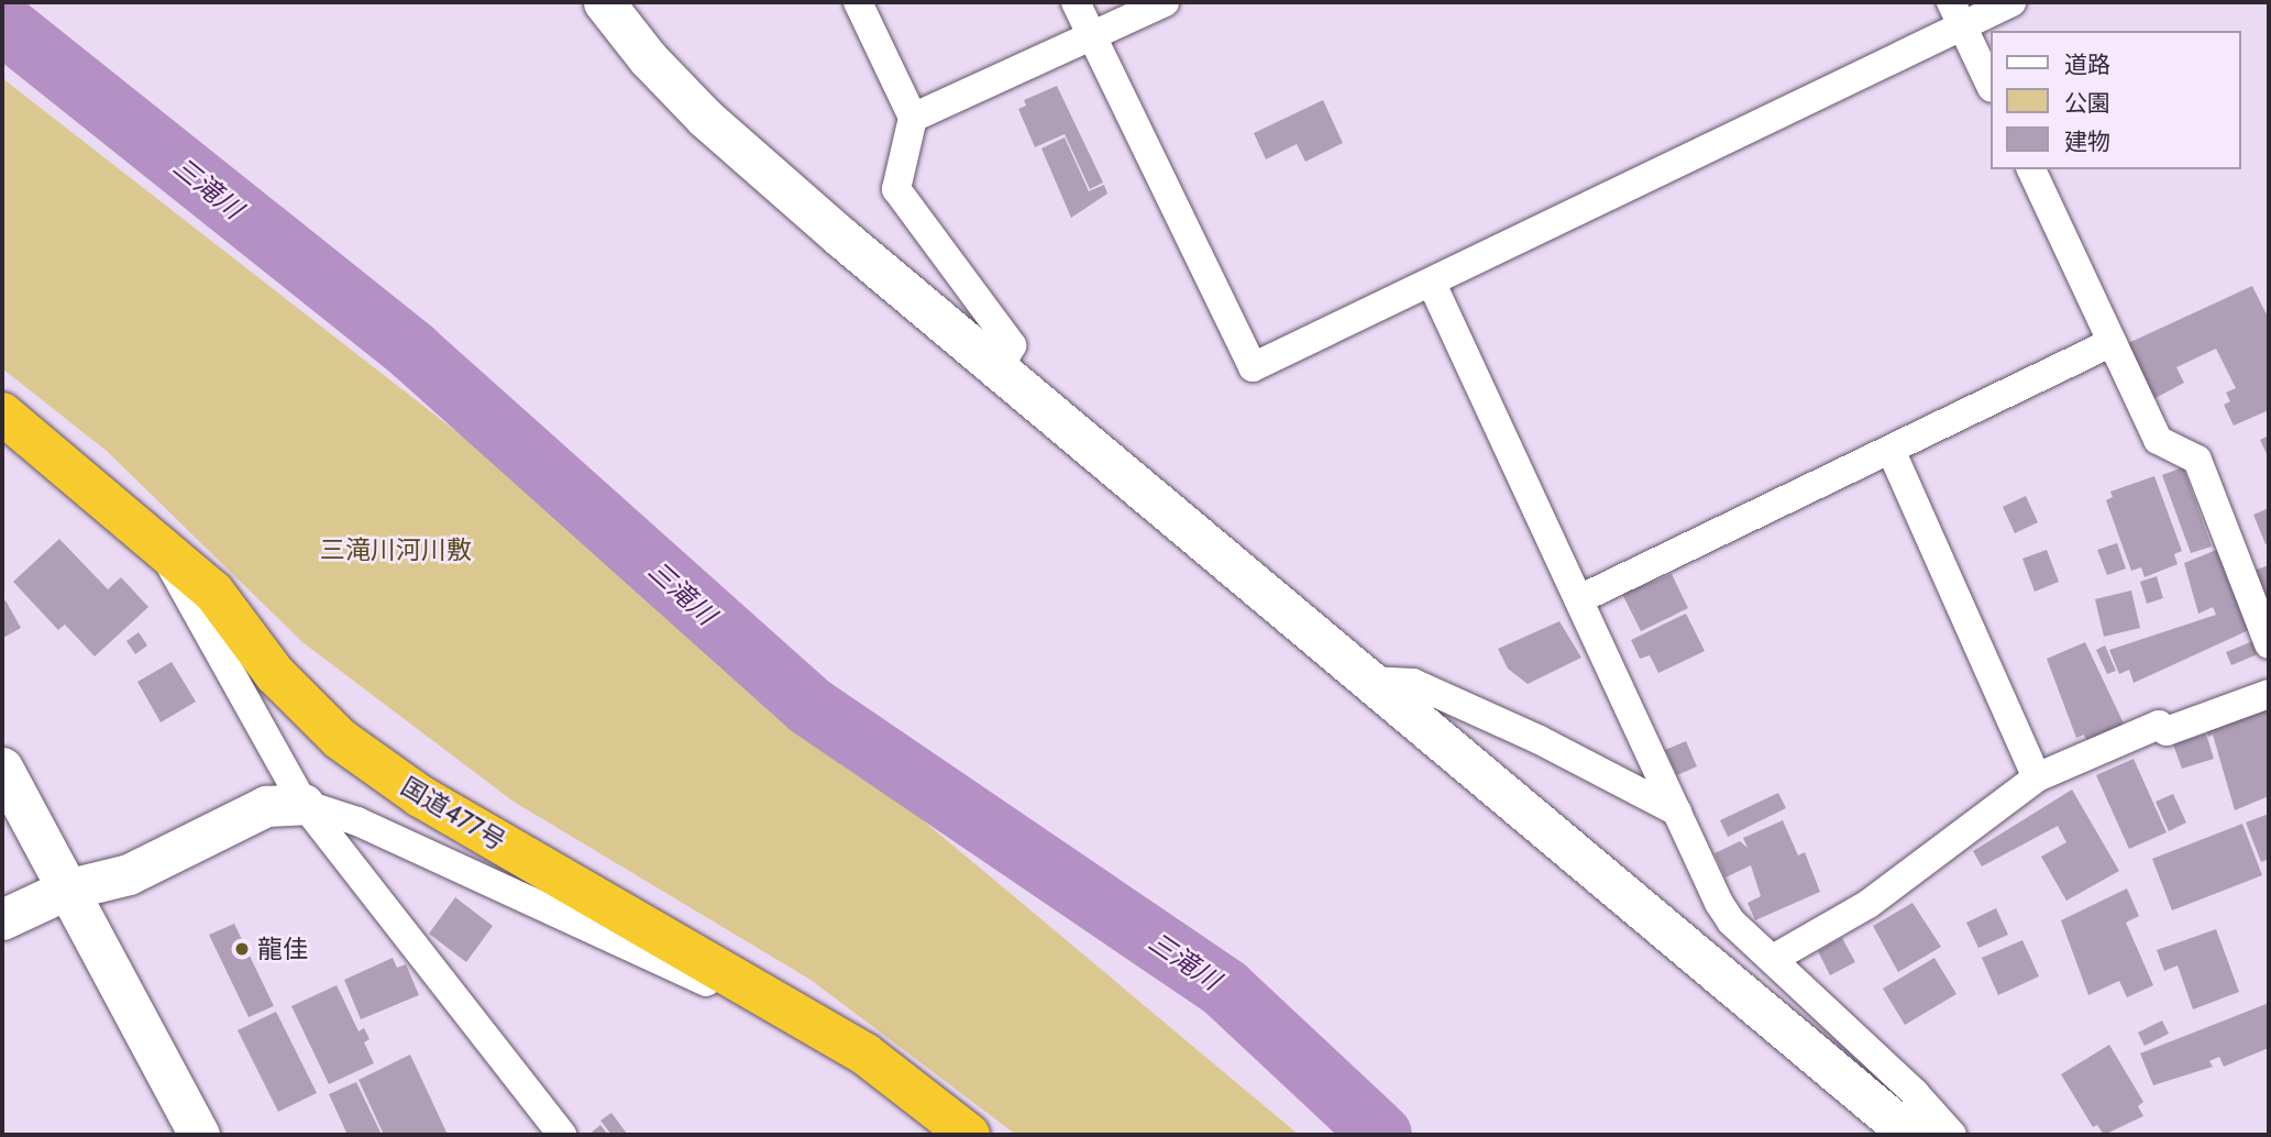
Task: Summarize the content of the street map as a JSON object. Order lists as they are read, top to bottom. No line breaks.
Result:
{"streets":{"highway":["国道477号"]},"water":["三滝川"],"parks":["三滝川河川敷"],"places":["龍佳"],"legend":["道路","公園","建物"]}
